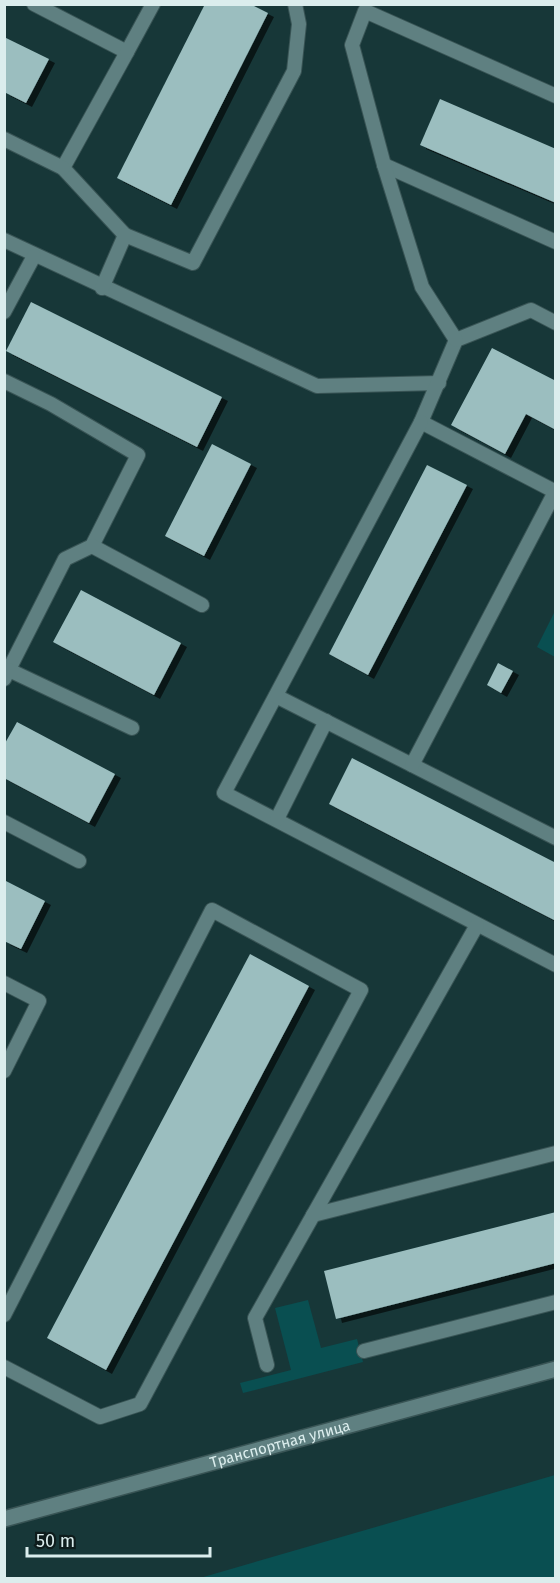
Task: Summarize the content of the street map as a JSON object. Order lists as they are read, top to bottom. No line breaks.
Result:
{"streets":{"street":["Транспортная улица"]},"scale_bar":"50 m"}
